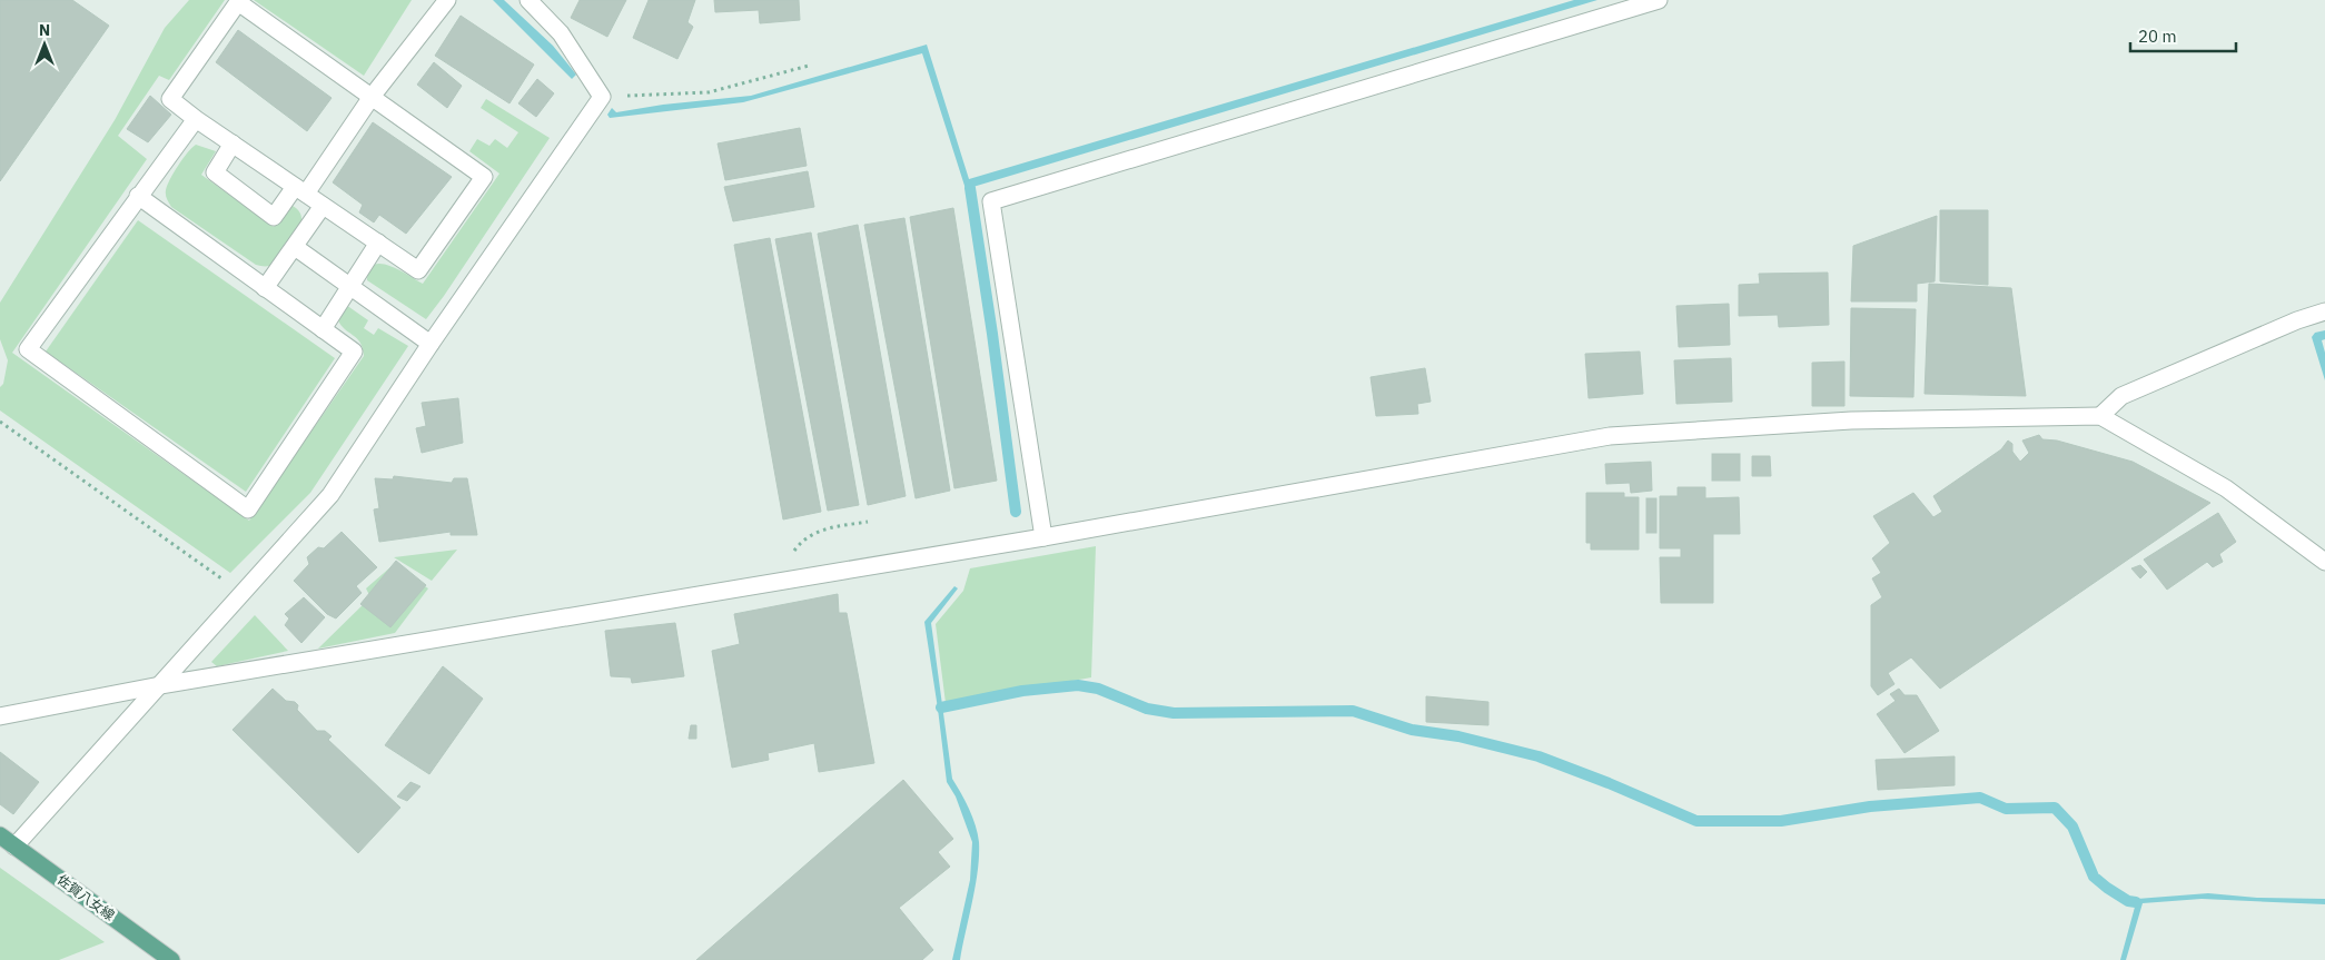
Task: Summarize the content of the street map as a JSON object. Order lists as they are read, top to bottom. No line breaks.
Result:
{"streets":{"main road":["佐賀八女線"]},"scale_bar":"20 m","north":"top"}
